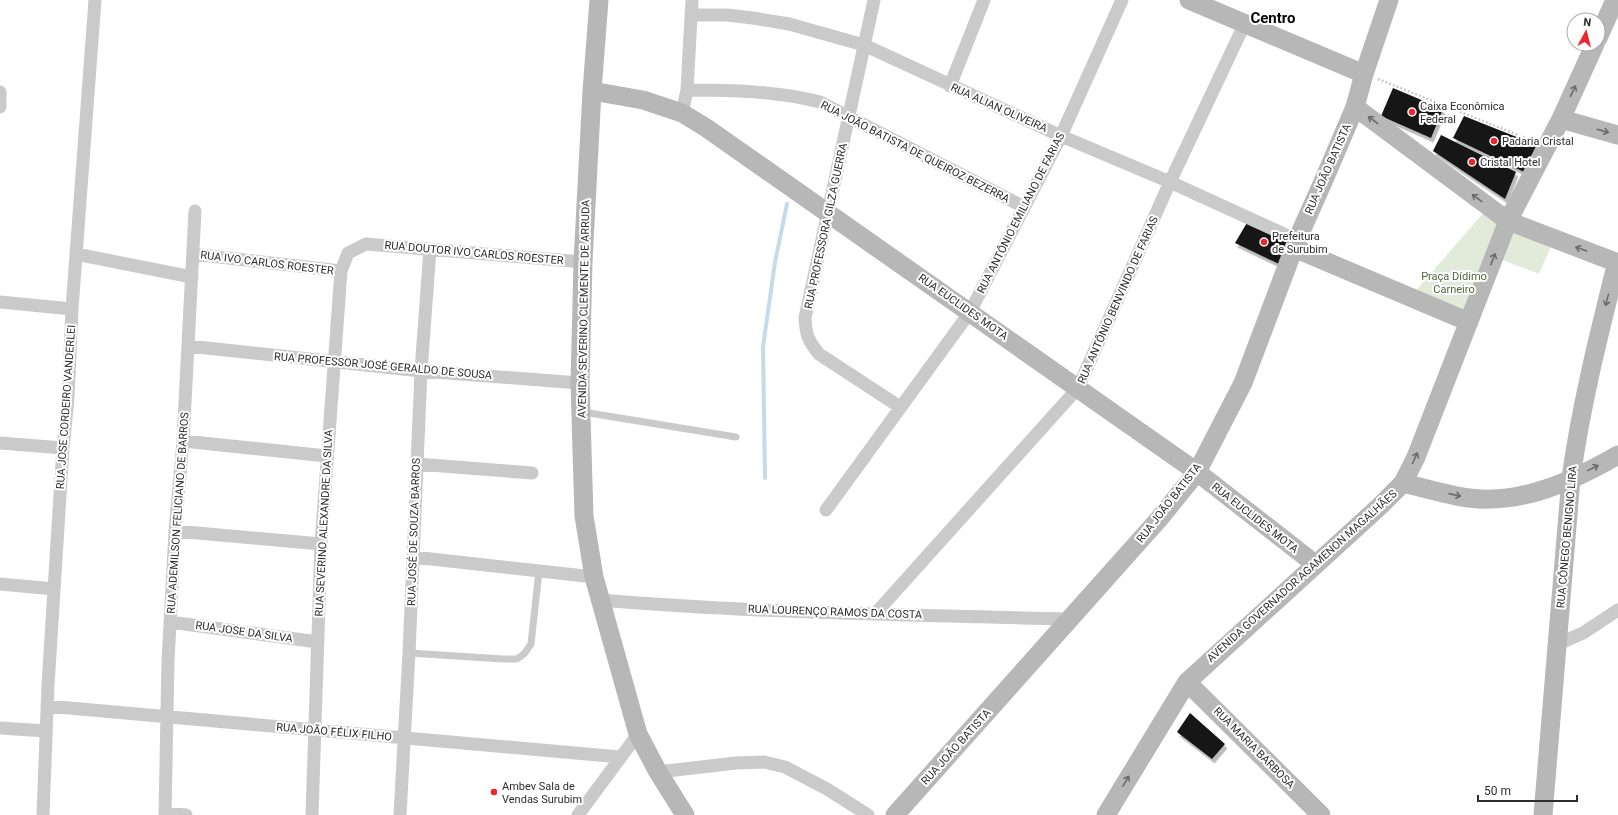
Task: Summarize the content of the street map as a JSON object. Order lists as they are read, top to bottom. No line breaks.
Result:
{"streets":{"main road":["RUA JOÃO BATISTA","RUA EUCLIDES MOTA","AVENIDA SEVERINO CLEMENTE DE ARRUDA","RUA CÔNEGO BENIGNO LIRA","AVENIDA GOVERNADOR AGAMENON MAGALHÃES","RUA MARIA BARBOSA"],"street":["RUA ALIAN OLIVEIRA","RUA JOÃO BATISTA DE QUEIROZ BEZERRA","RUA ANTÔNIO EMILIANO DE FARIAS","RUA PROFESSORA GILZA GUERRA","RUA DOUTOR IVO CARLOS ROESTER","RUA IVO CARLOS ROESTER","RUA ANTÔNIO BENVINDO DE FARIAS","RUA PROFESSOR JOSÉ GERALDO DE SOUSA","RUA JOSE CORDEIRO VANDERLEI","RUA ADEMILSON FELICIANO DE BARROS","RUA SEVERINO ALEXANDRE DA SILVA","RUA JOSÉ DE SOUZA BARROS","RUA LOURENÇO RAMOS DA COSTA","RUA JOSE DA SILVA","RUA JOÃO FÉLIX FILHO"]},"crossings":[["RUA ALIAN OLIVEIRA","RUA JOÃO BATISTA"],["RUA ALIAN OLIVEIRA","RUA ANTÔNIO EMILIANO DE FARIAS"],["RUA ALIAN OLIVEIRA","RUA PROFESSORA GILZA GUERRA"],["RUA ALIAN OLIVEIRA","RUA ANTÔNIO BENVINDO DE FARIAS"],["RUA JOÃO BATISTA DE QUEIROZ BEZERRA","RUA ANTÔNIO EMILIANO DE FARIAS"],["RUA JOÃO BATISTA DE QUEIROZ BEZERRA","RUA PROFESSORA GILZA GUERRA"],["RUA JOÃO BATISTA","RUA EUCLIDES MOTA"],["RUA JOÃO BATISTA","RUA LOURENÇO RAMOS DA COSTA"],["RUA ANTÔNIO EMILIANO DE FARIAS","RUA PROFESSORA GILZA GUERRA"],["RUA ANTÔNIO EMILIANO DE FARIAS","RUA EUCLIDES MOTA"],["RUA PROFESSORA GILZA GUERRA","RUA EUCLIDES MOTA"],["RUA DOUTOR IVO CARLOS ROESTER","AVENIDA SEVERINO CLEMENTE DE ARRUDA"],["RUA DOUTOR IVO CARLOS ROESTER","RUA SEVERINO ALEXANDRE DA SILVA"],["RUA DOUTOR IVO CARLOS ROESTER","RUA JOSÉ DE SOUZA BARROS"],["RUA IVO CARLOS ROESTER","RUA ADEMILSON FELICIANO DE BARROS"],["RUA IVO CARLOS ROESTER","RUA SEVERINO ALEXANDRE DA SILVA"],["RUA ANTÔNIO BENVINDO DE FARIAS","RUA EUCLIDES MOTA"],["RUA ANTÔNIO BENVINDO DE FARIAS","RUA LOURENÇO RAMOS DA COSTA"],["RUA EUCLIDES MOTA","AVENIDA SEVERINO CLEMENTE DE ARRUDA"],["RUA EUCLIDES MOTA","AVENIDA GOVERNADOR AGAMENON MAGALHÃES"],["AVENIDA SEVERINO CLEMENTE DE ARRUDA","RUA PROFESSOR JOSÉ GERALDO DE SOUSA"],["AVENIDA SEVERINO CLEMENTE DE ARRUDA","RUA LOURENÇO RAMOS DA COSTA"],["RUA PROFESSOR JOSÉ GERALDO DE SOUSA","RUA ADEMILSON FELICIANO DE BARROS"],["RUA PROFESSOR JOSÉ GERALDO DE SOUSA","RUA SEVERINO ALEXANDRE DA SILVA"],["RUA PROFESSOR JOSÉ GERALDO DE SOUSA","RUA JOSÉ DE SOUZA BARROS"],["RUA JOSE CORDEIRO VANDERLEI","RUA JOÃO FÉLIX FILHO"],["RUA ADEMILSON FELICIANO DE BARROS","RUA JOSE DA SILVA"],["RUA ADEMILSON FELICIANO DE BARROS","RUA JOÃO FÉLIX FILHO"],["RUA SEVERINO ALEXANDRE DA SILVA","RUA JOSE DA SILVA"],["RUA SEVERINO ALEXANDRE DA SILVA","RUA JOÃO FÉLIX FILHO"],["RUA JOSÉ DE SOUZA BARROS","RUA JOÃO FÉLIX FILHO"],["AVENIDA GOVERNADOR AGAMENON MAGALHÃES","RUA MARIA BARBOSA"]],"one_way":["RUA CÔNEGO BENIGNO LIRA","AVENIDA GOVERNADOR AGAMENON MAGALHÃES"],"districts":["Centro"],"parks":["Praça Dídimo Carneiro"],"places":["Caixa Econômica Federal","Padaria Cristal","Cristal Hotel","Prefeitura de Surubim","Ambev Sala de Vendas Surubim"],"scale_bar":"50 m","north":"top"}
